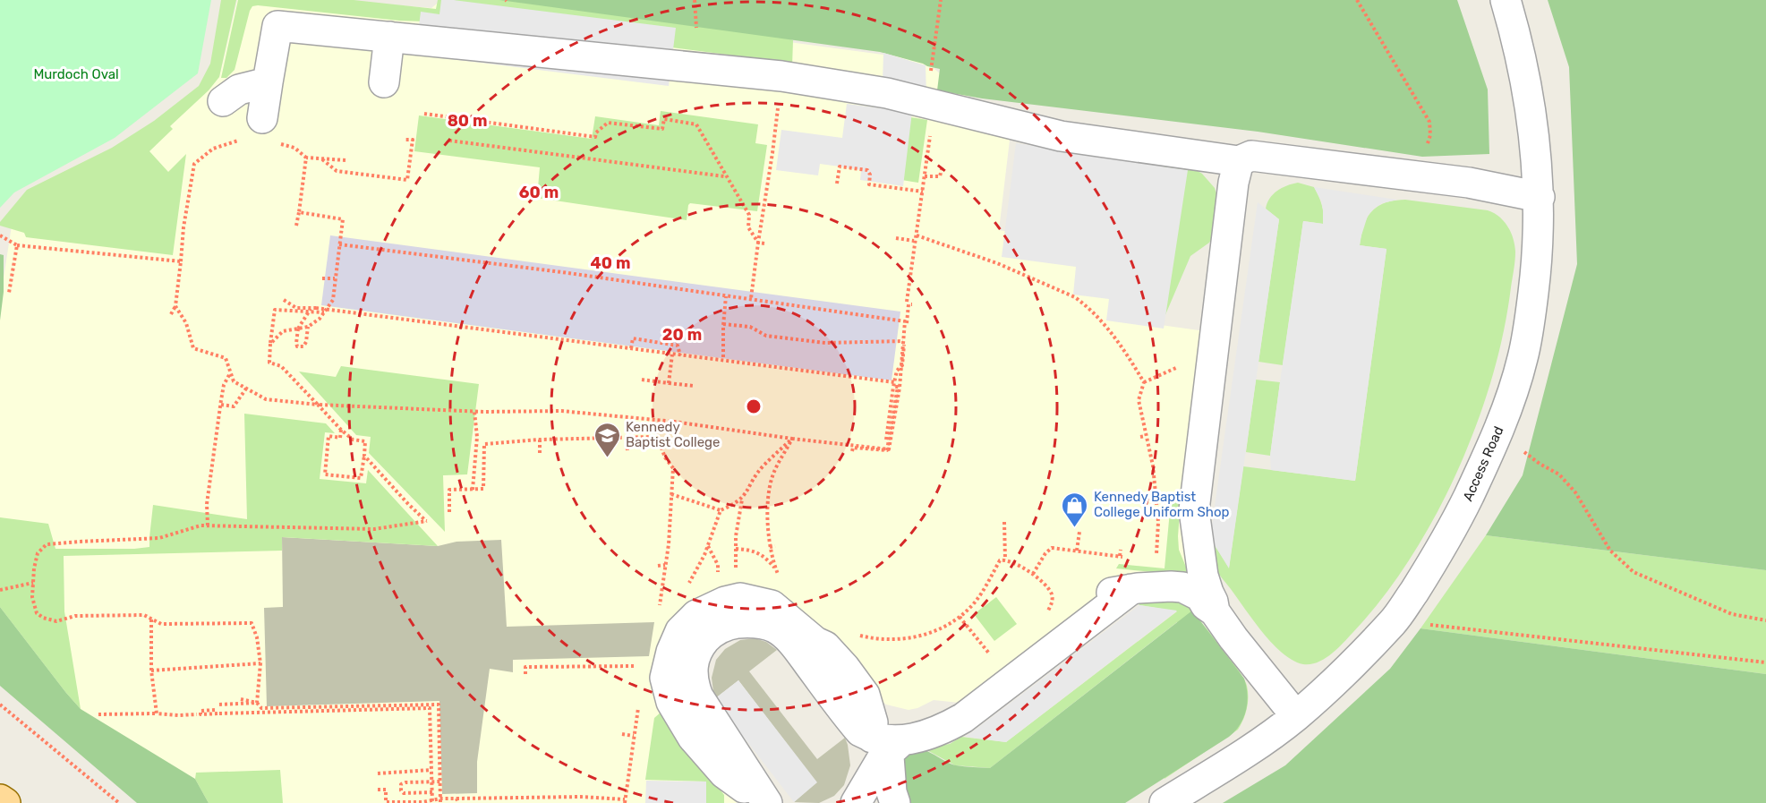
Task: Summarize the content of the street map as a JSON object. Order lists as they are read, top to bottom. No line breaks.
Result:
{"streets":{"street":["Access Road"]},"parks":["Murdoch Oval"],"places":{"school or university":["Kennedy Baptist College"],"shop":["Kennedy Baptist College Uniform Shop"]},"rings":["80 m","60 m","40 m","20 m"]}
